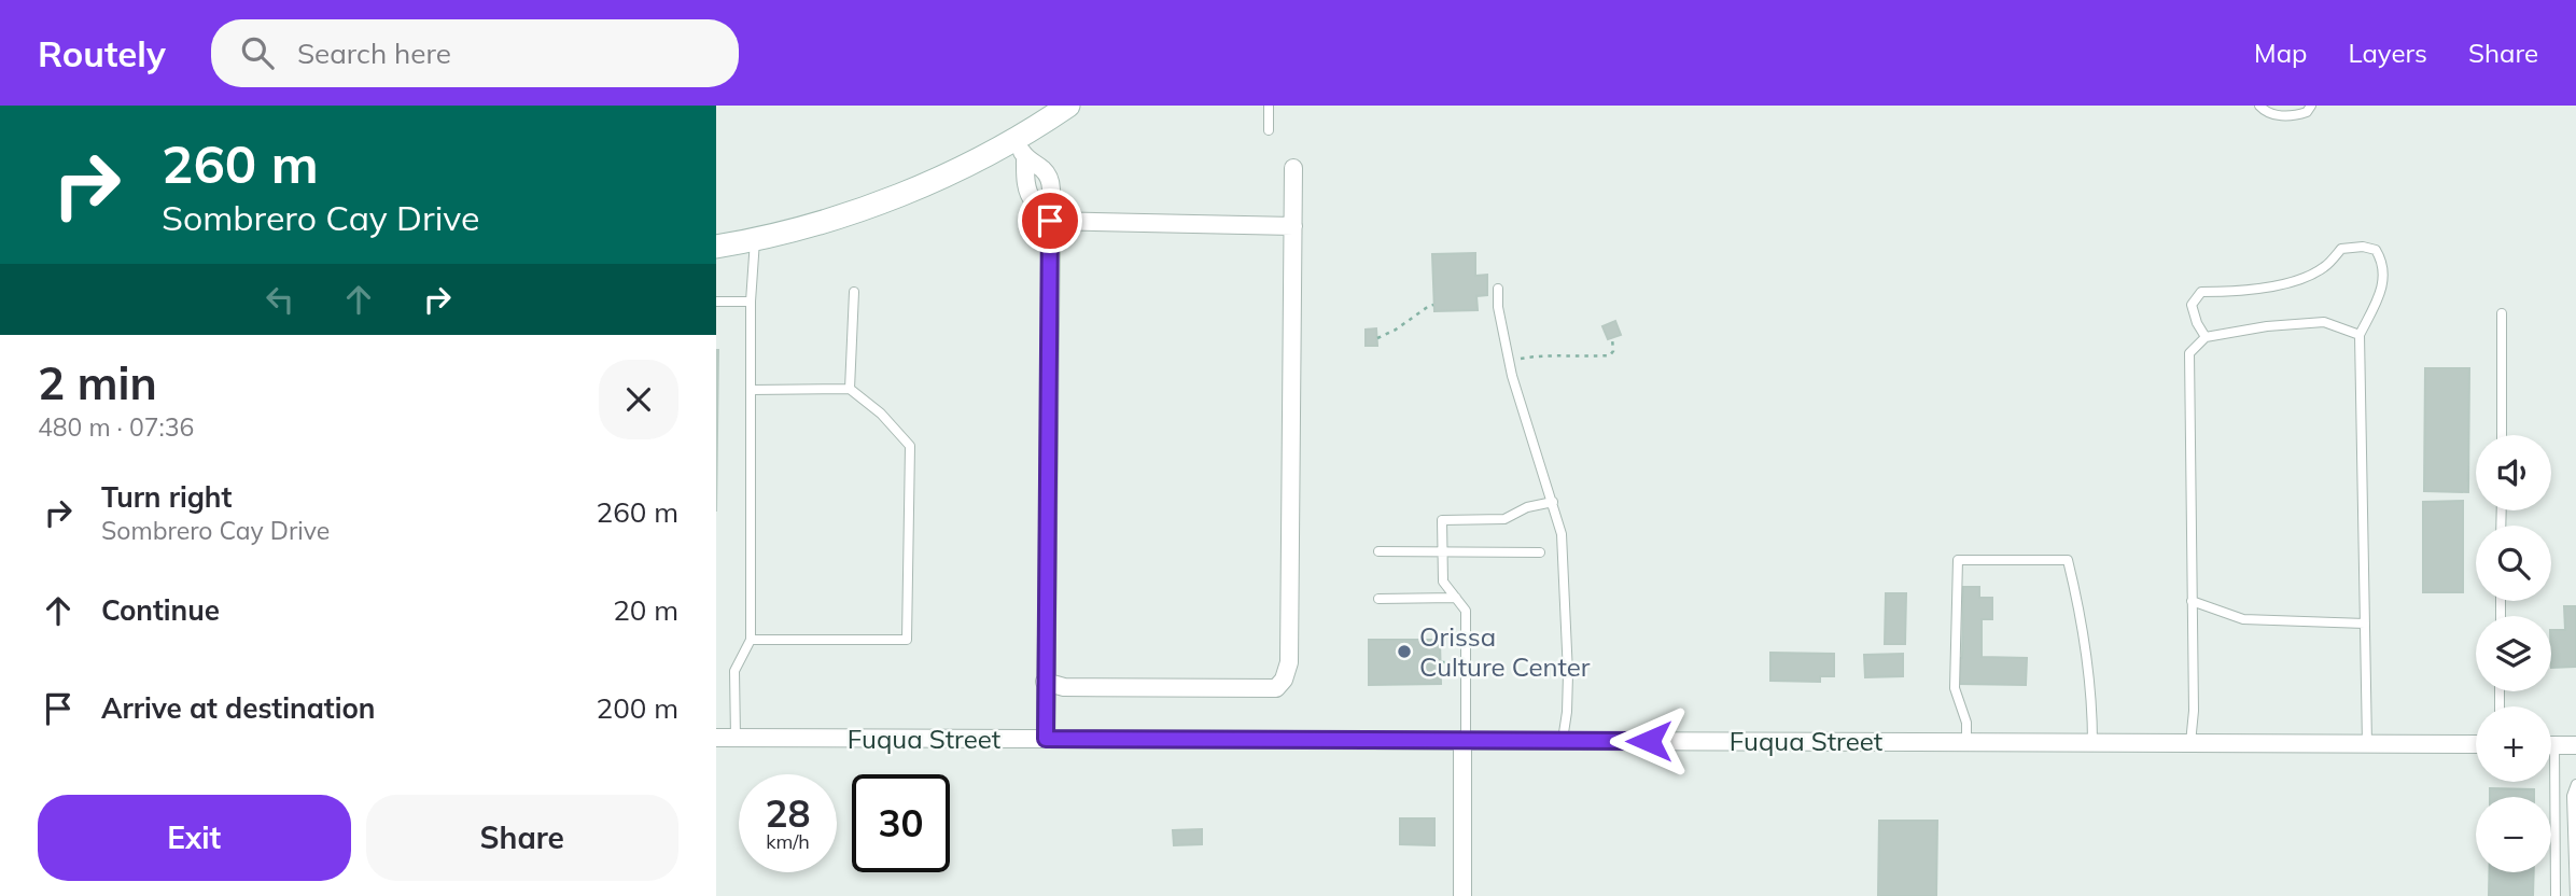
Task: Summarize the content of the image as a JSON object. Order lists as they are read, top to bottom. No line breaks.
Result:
{"streets":{"street":["Fuqua Street"]},"places":["Orissa Culture Center"],"page":{"header":"Routely","search":"Search here","nav":["Map","Layers","Share"],"turn":["260 m","Sombrero Cay Drive"],"heading":["2 min","480 m · 07:36"],"map_buttons":["+","−"],"list":[{"name":"Turn right","note":"Sombrero Cay Drive","value":"260 m"},{"name":"Continue","value":"20 m"},{"name":"Arrive at destination","value":"200 m"}],"speed":"28 km/h","limit":"30","buttons":["Exit","Share"]}}
